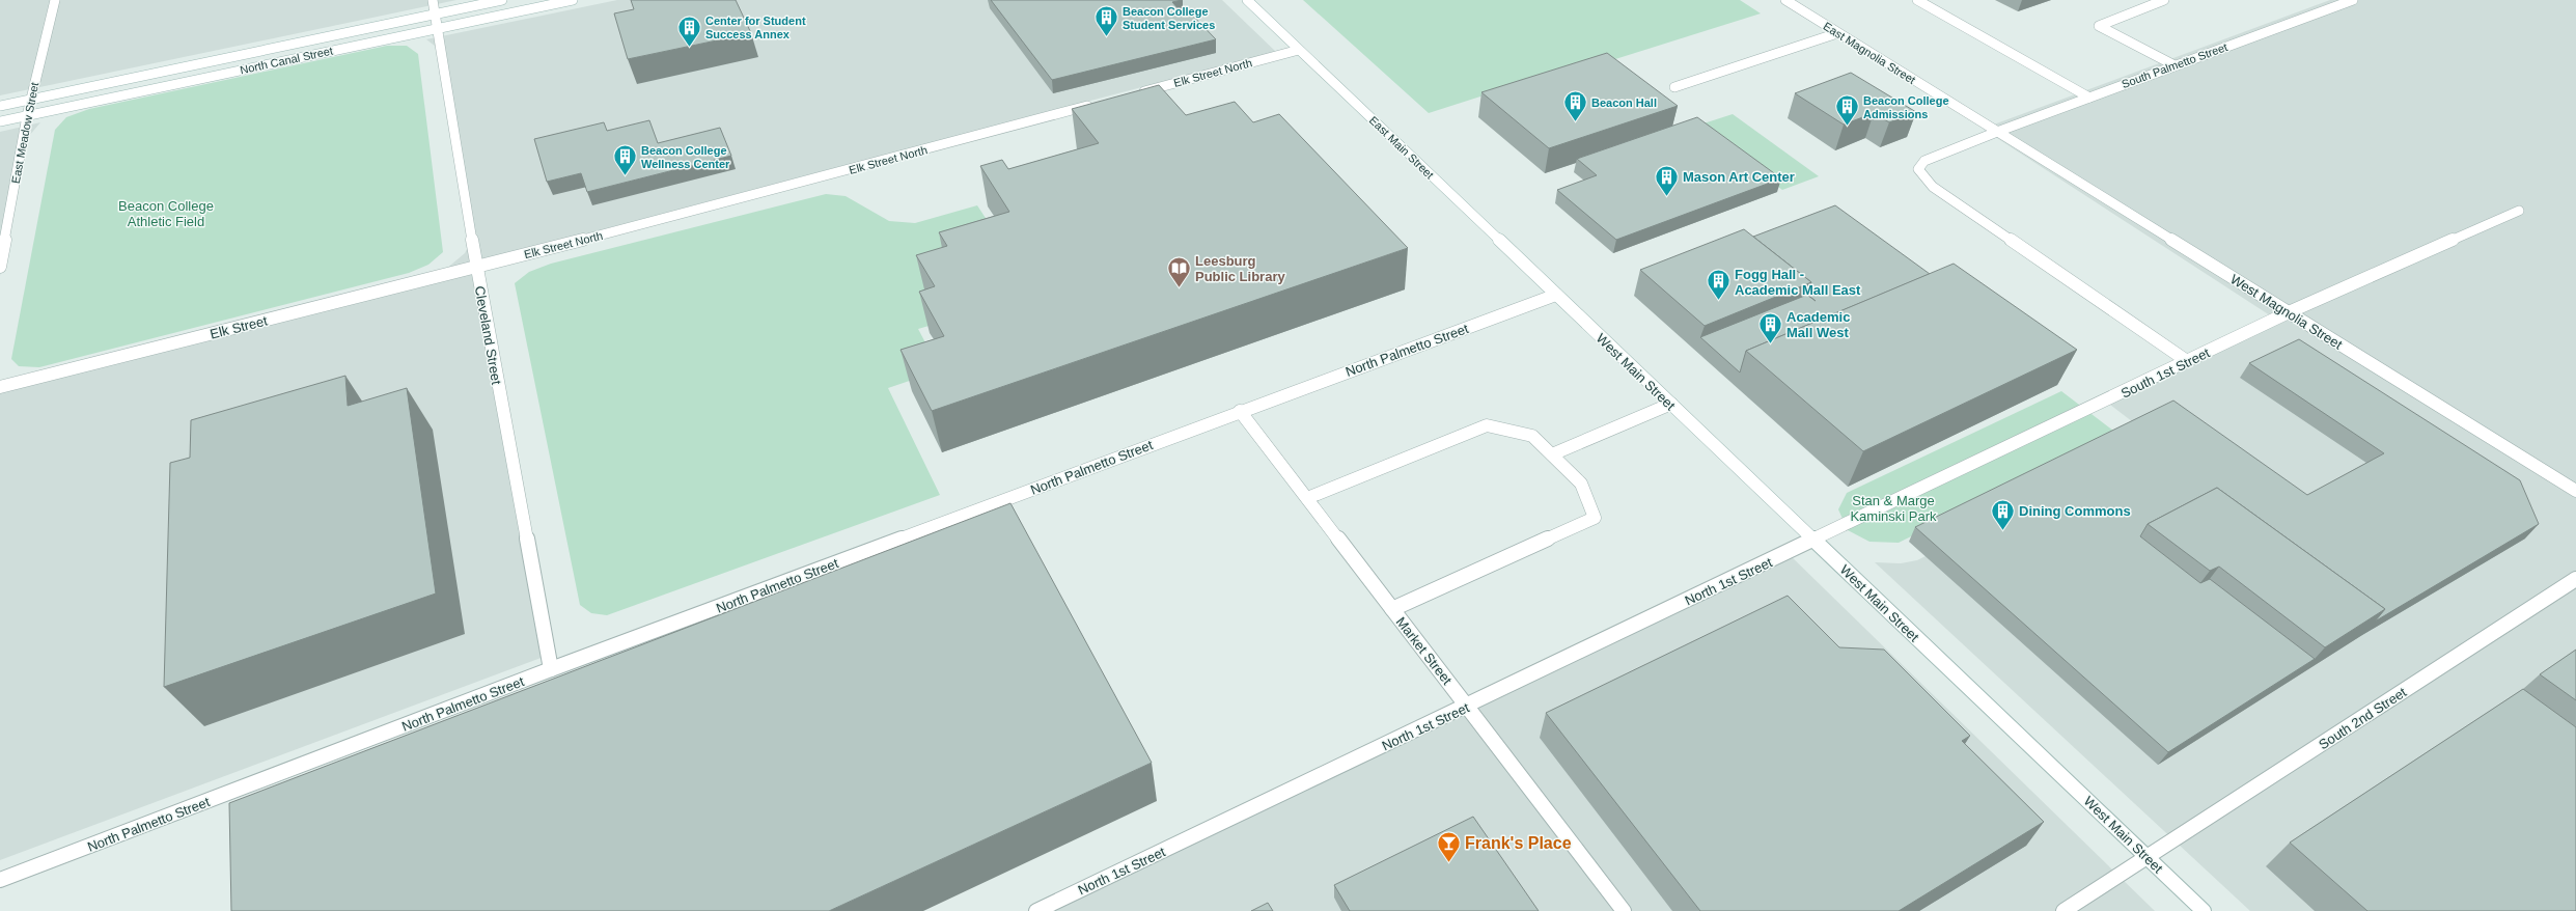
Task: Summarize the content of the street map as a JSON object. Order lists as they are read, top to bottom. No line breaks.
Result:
{"streets":{"street":["East Magnolia Street","North Canal Street","South Palmetto Street","Elk Street North","East Meadow Street","East Main Street","West Magnolia Street","Elk Street","Cleveland Street","North Palmetto Street","West Main Street","South 1st Street","North 1st Street","Market Street","South 2nd Street"]},"crossings":[["East Magnolia Street","South Palmetto Street"],["East Magnolia Street","West Magnolia Street"],["North Canal Street","East Meadow Street"],["North Canal Street","Cleveland Street"],["South Palmetto Street","West Magnolia Street"],["South Palmetto Street","South 1st Street"],["Elk Street North","East Main Street"],["Elk Street North","Elk Street"],["Elk Street North","Cleveland Street"],["East Main Street","North Palmetto Street"],["East Main Street","West Main Street"],["West Magnolia Street","South 1st Street"],["Elk Street","Cleveland Street"],["Cleveland Street","North Palmetto Street"],["North Palmetto Street","West Main Street"],["North Palmetto Street","Market Street"],["West Main Street","South 1st Street"],["West Main Street","North 1st Street"],["West Main Street","South 2nd Street"],["South 1st Street","North 1st Street"],["North 1st Street","Market Street"]],"parks":["Beacon College Athletic Field","Stan & Marge Kaminski Park"],"places":{"building":["Beacon College Student Services","Center for Student Success Annex","Beacon Hall","Beacon College Admissions","Beacon College Wellness Center","Mason Art Center","Fogg Hall - Academic Mall East","Academic Mall West","Dining Commons"],"library":["Leesburg Public Library"],"bar":["Frank's Place"]}}
